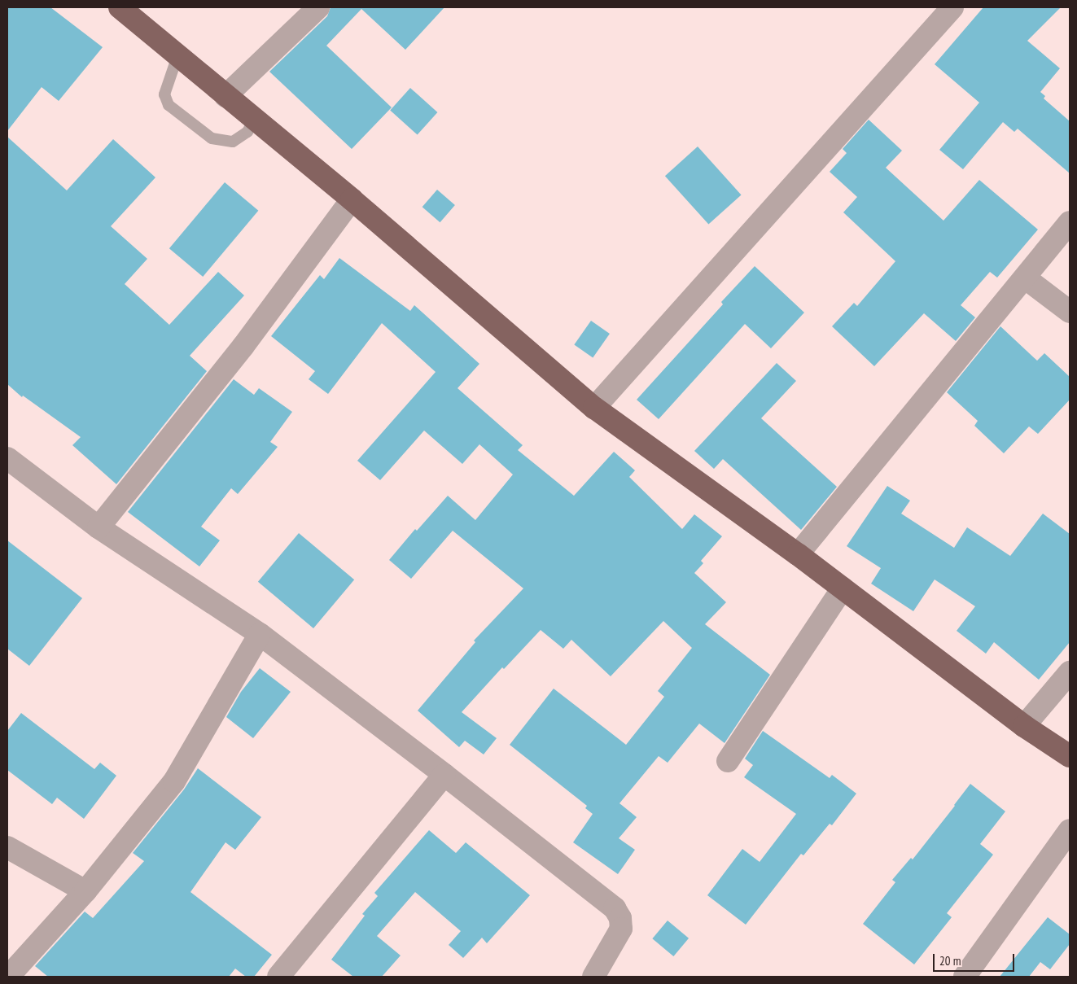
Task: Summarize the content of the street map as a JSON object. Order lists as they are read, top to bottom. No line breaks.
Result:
{"scale_bar":"20 m"}
